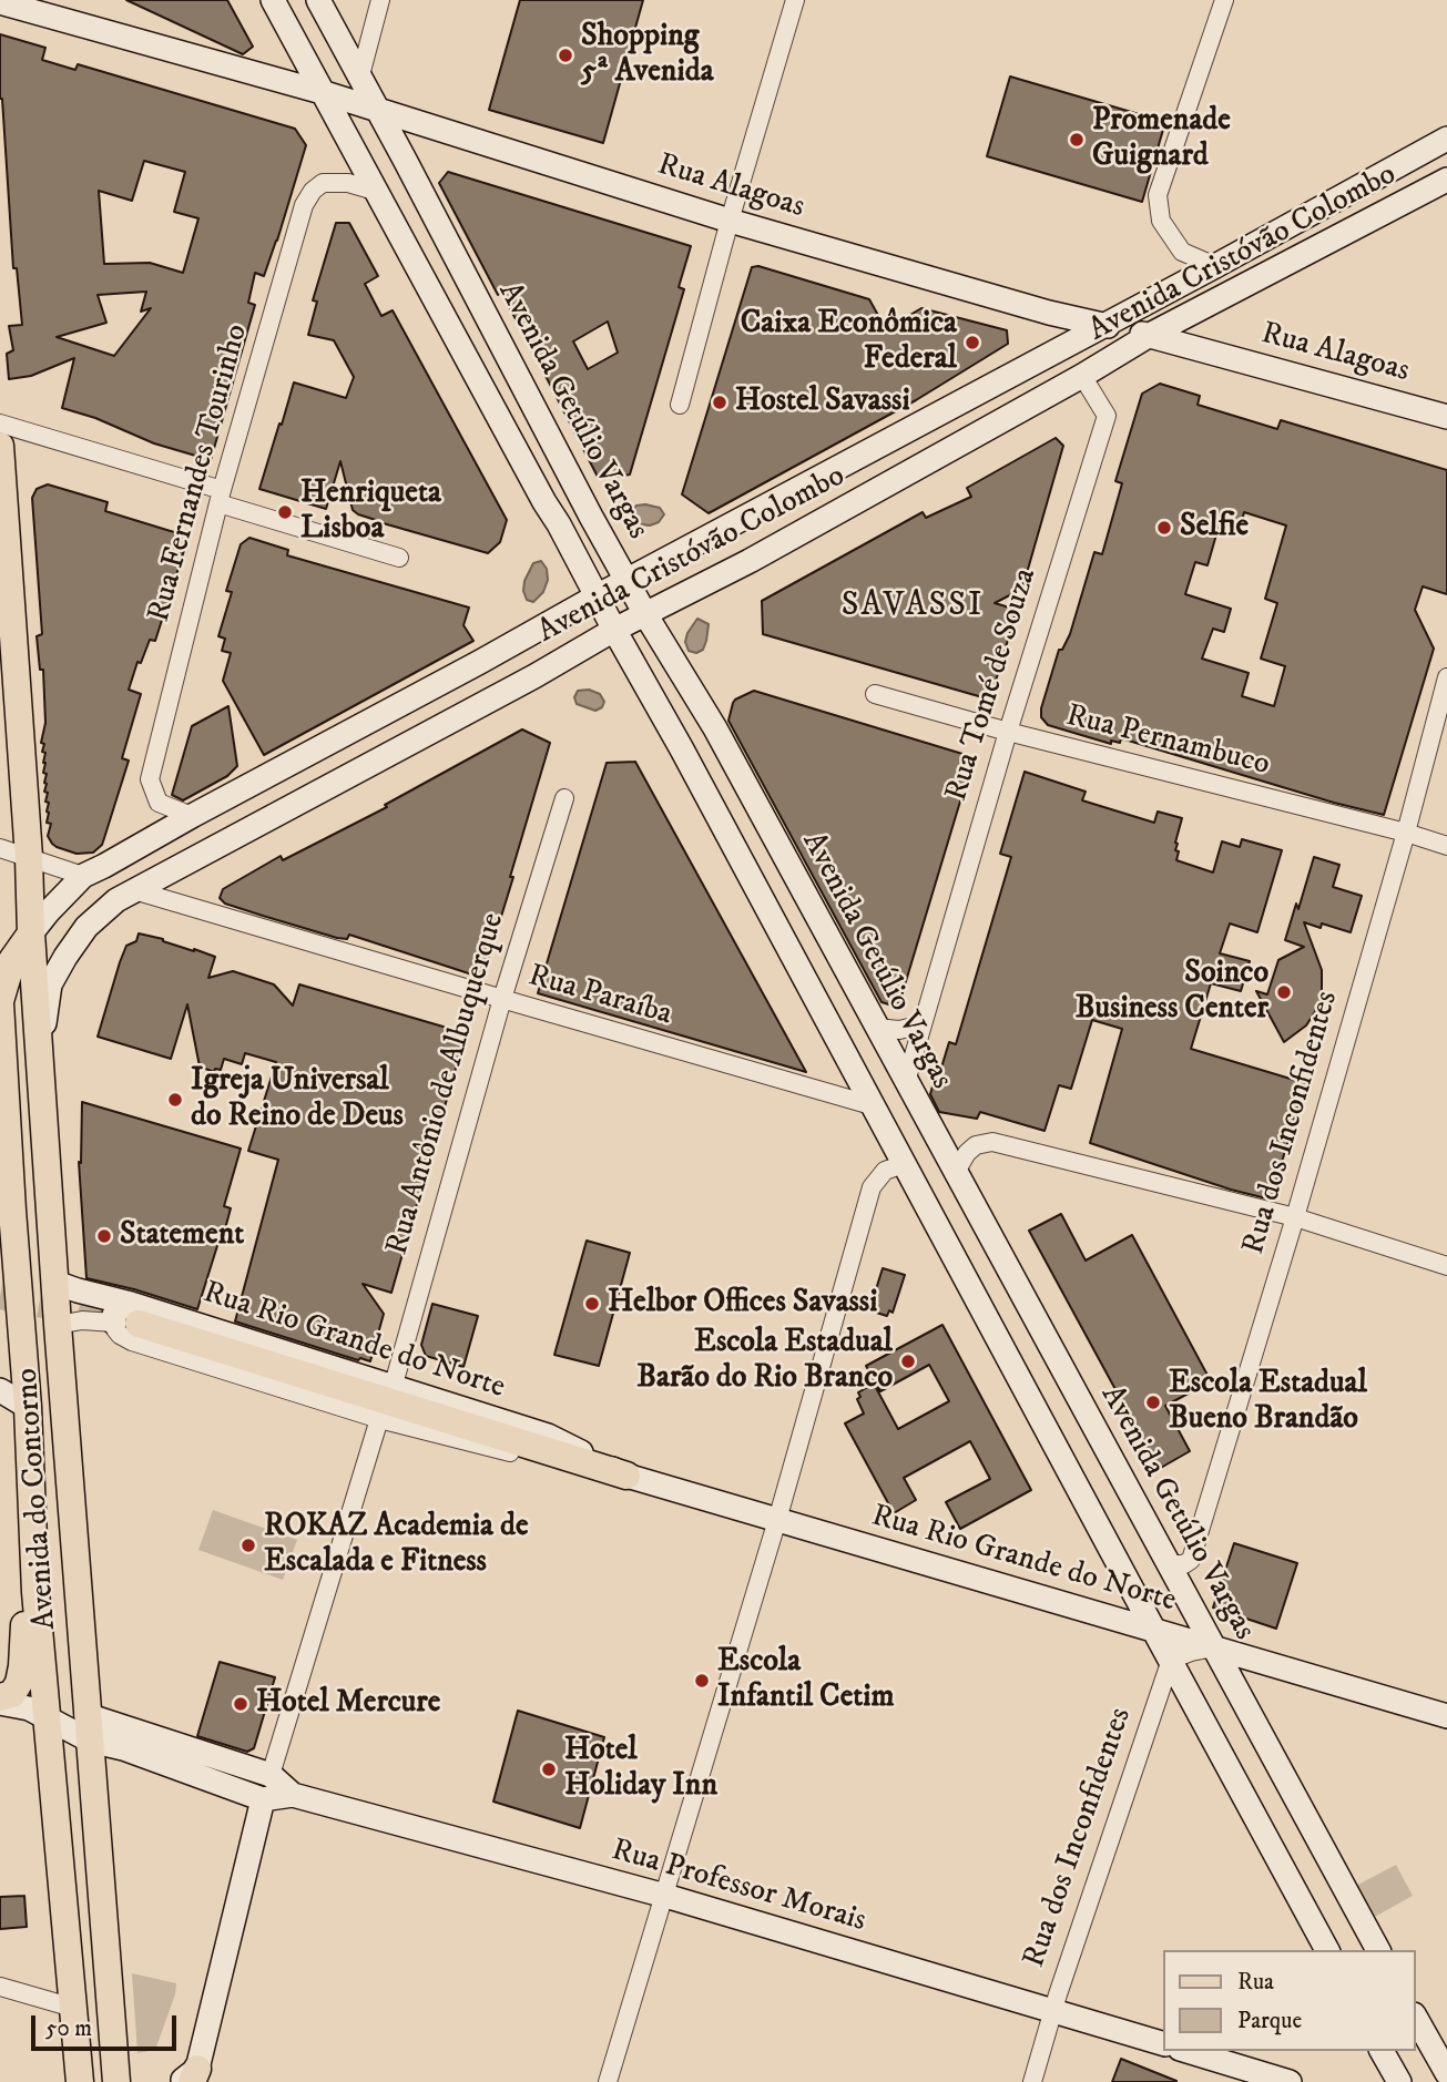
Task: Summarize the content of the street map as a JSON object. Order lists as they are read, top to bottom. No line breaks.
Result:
{"streets":{"main road":["Rua Alagoas","Avenida Cristóvão Colombo","Avenida Getúlio Vargas","Rua Rio Grande do Norte","Avenida do Contorno","Rua Professor Morais"],"street":["Rua Fernandes Tourinho","Rua Tomé de Souza","Rua Pernambuco","Rua Paraíba","Rua Antônio de Albuquerque","Rua dos Inconfidentes"]},"crossings":[["Rua Alagoas","Avenida Cristóvão Colombo"],["Rua Alagoas","Avenida Getúlio Vargas"],["Avenida Cristóvão Colombo","Avenida Getúlio Vargas"],["Avenida Cristóvão Colombo","Rua Fernandes Tourinho"],["Avenida Cristóvão Colombo","Rua Tomé de Souza"],["Avenida Cristóvão Colombo","Rua Paraíba"],["Avenida Cristóvão Colombo","Avenida do Contorno"],["Avenida Getúlio Vargas","Rua Fernandes Tourinho"],["Avenida Getúlio Vargas","Rua Tomé de Souza"],["Avenida Getúlio Vargas","Rua Paraíba"],["Avenida Getúlio Vargas","Rua dos Inconfidentes"],["Avenida Getúlio Vargas","Rua Rio Grande do Norte"],["Rua Tomé de Souza","Rua Pernambuco"],["Rua Pernambuco","Rua dos Inconfidentes"],["Rua Paraíba","Rua Antônio de Albuquerque"],["Rua Antônio de Albuquerque","Rua Rio Grande do Norte"],["Rua dos Inconfidentes","Rua Professor Morais"],["Rua Rio Grande do Norte","Avenida do Contorno"],["Avenida do Contorno","Rua Professor Morais"]],"districts":["SAVASSI"],"places":["Shopping 5ª Avenida","Promenade Guignard","Caixa Econômica Federal","Hostel Savassi","Henriqueta Lisboa","Selfie","Soinco Business Center","Igreja Universal do Reino de Deus","Statement","Helbor Offices Savassi","Escola Estadual Barão do Rio Branco","Escola Estadual Bueno Brandão","ROKAZ Academia de Escalada e Fitness","Escola Infantil Cetim","Hotel Mercure","Hotel Holiday Inn"],"legend":["Rua","Parque"],"scale_bar":"50 m"}
